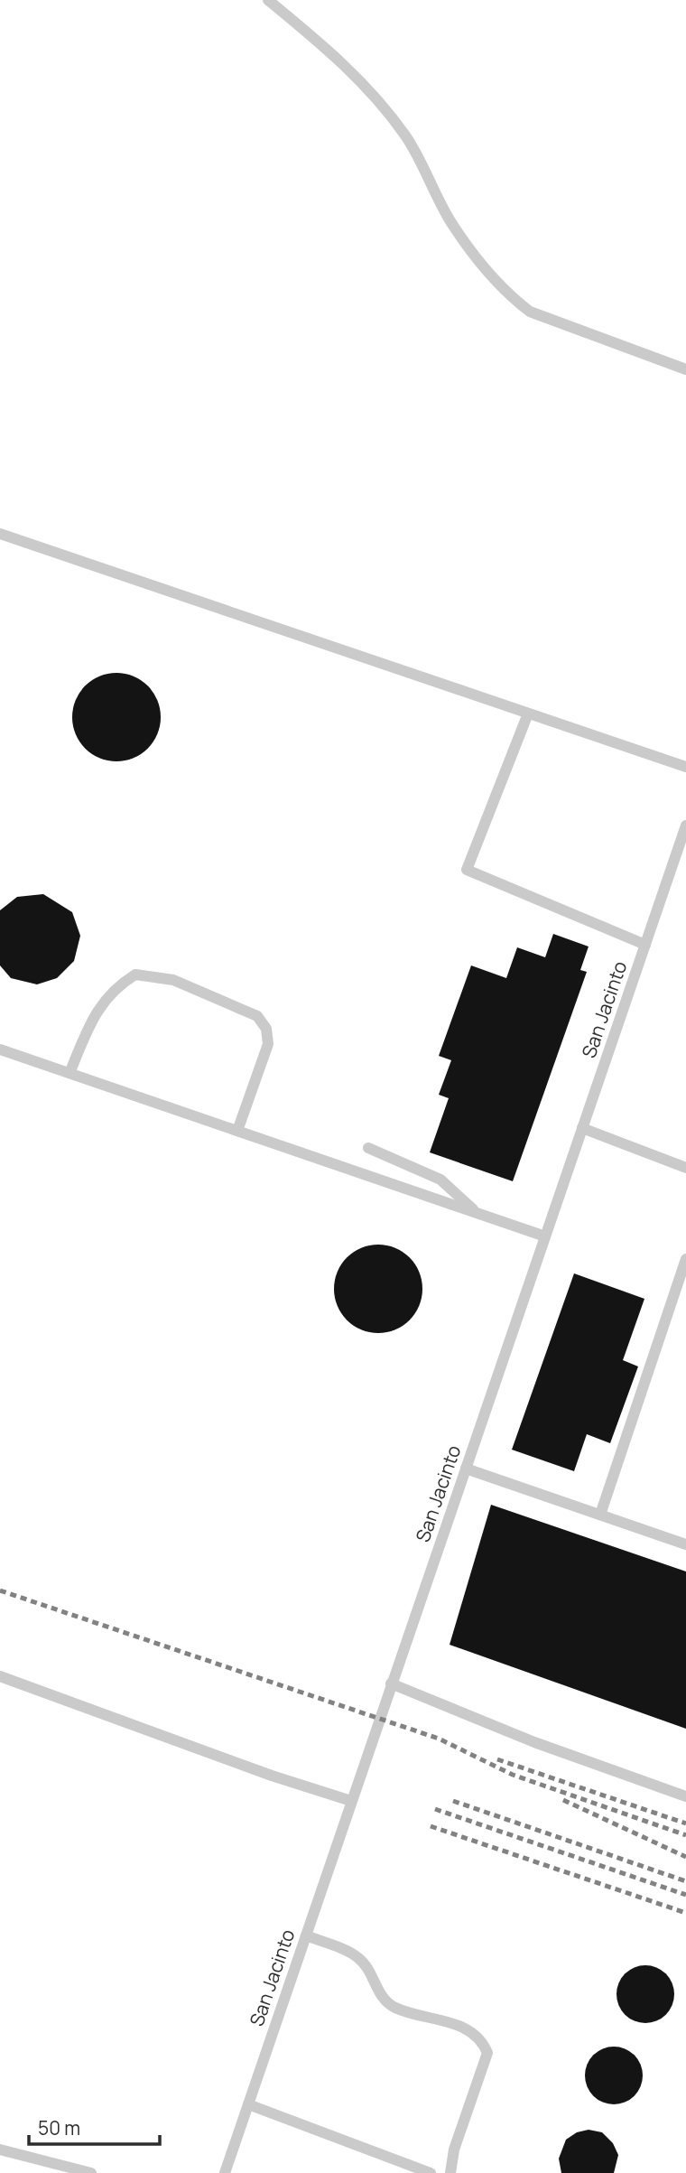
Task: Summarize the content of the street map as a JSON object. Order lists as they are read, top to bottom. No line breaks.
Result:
{"streets":{"lane":["San Jacinto"]},"scale_bar":"50 m"}
